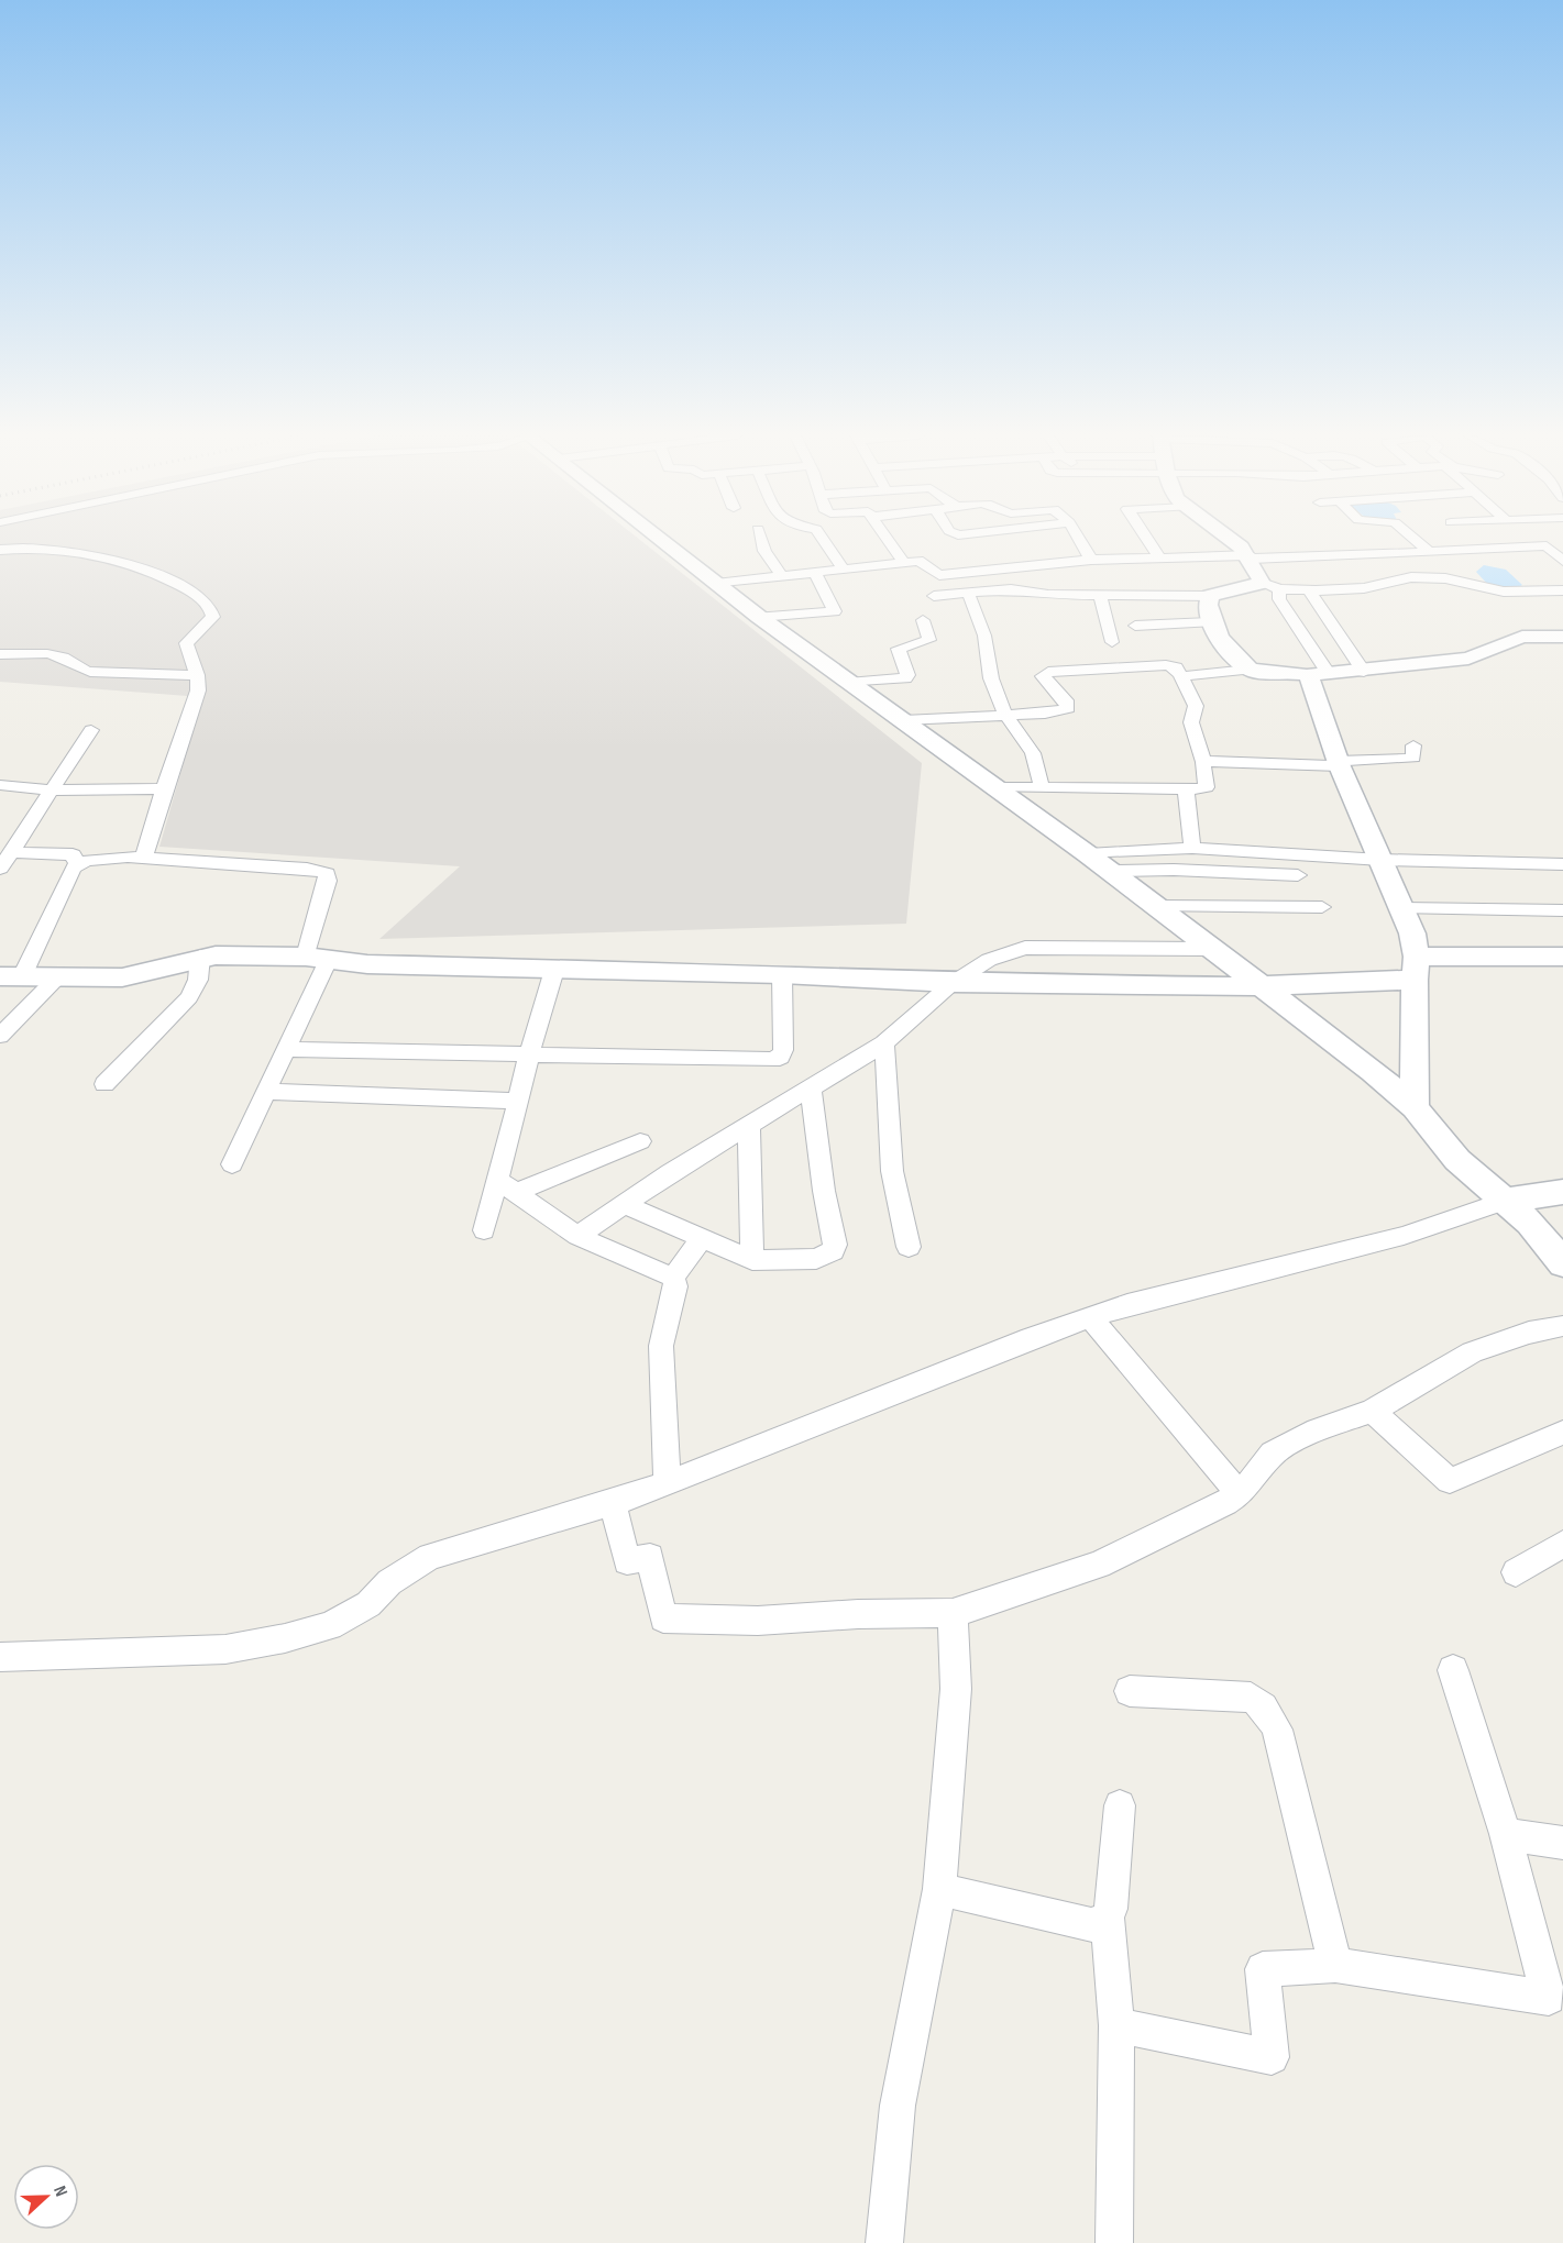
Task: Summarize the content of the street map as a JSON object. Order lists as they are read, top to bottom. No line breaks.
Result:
{"north":"right"}
